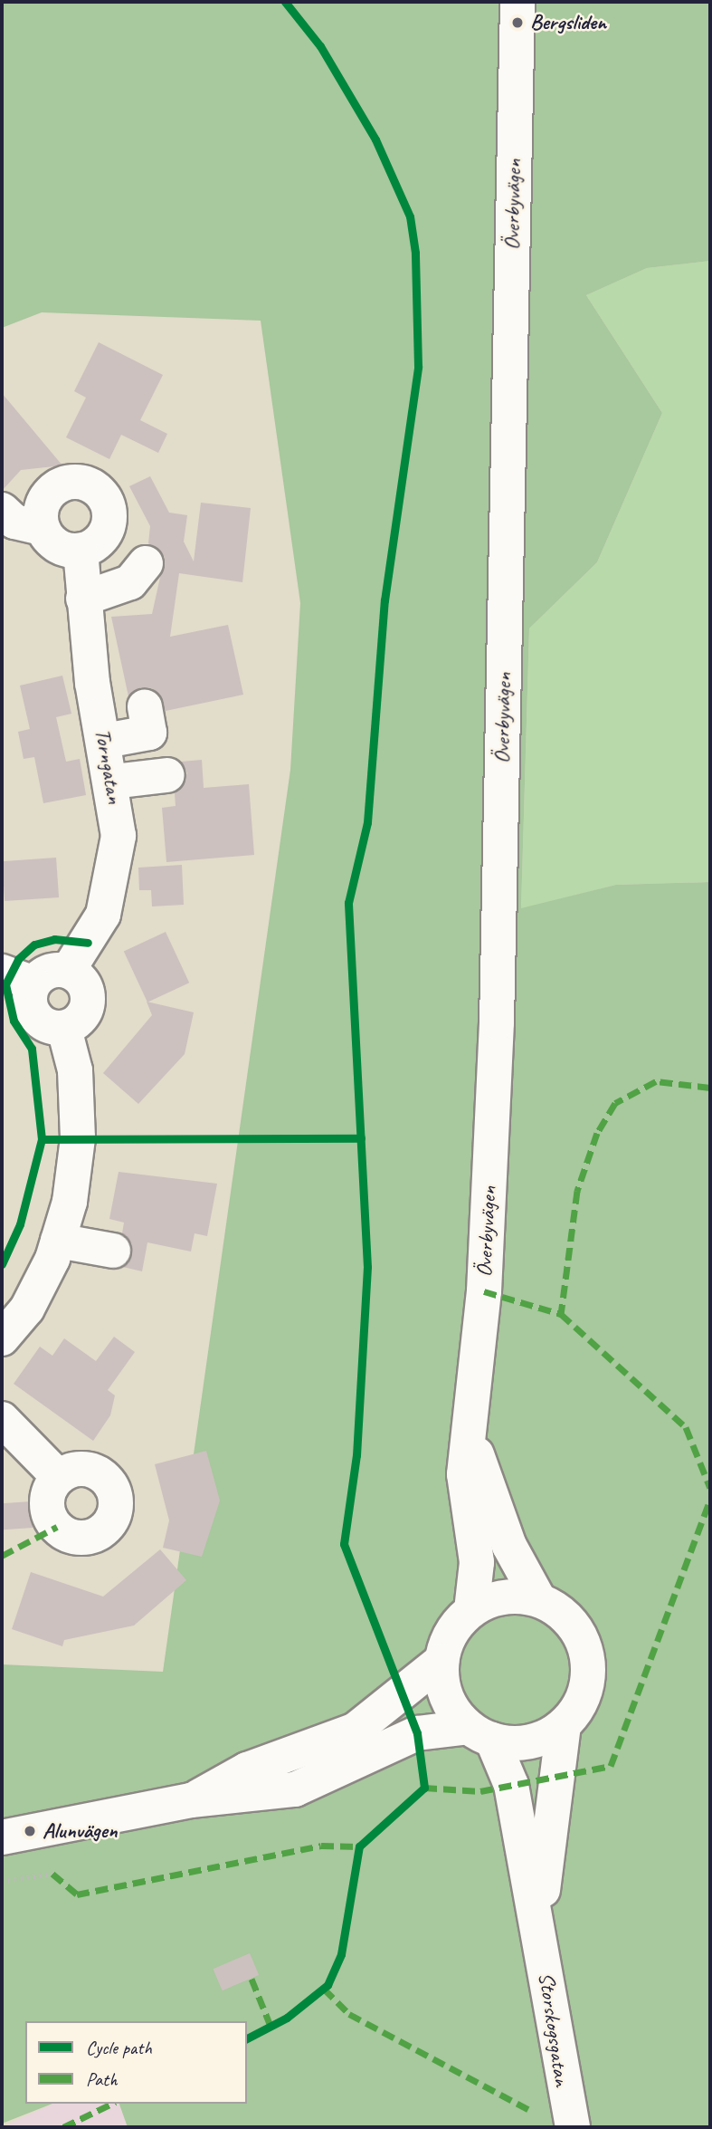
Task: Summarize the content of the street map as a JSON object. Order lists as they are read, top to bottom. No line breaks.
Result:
{"streets":{"street":["Överbyvägen","Torngatan","Storskogsgatan"]},"crossings":[["Överbyvägen","Storskogsgatan"]],"places":["Bergsliden","Alunvägen"],"legend":["Cycle path","Path"]}
